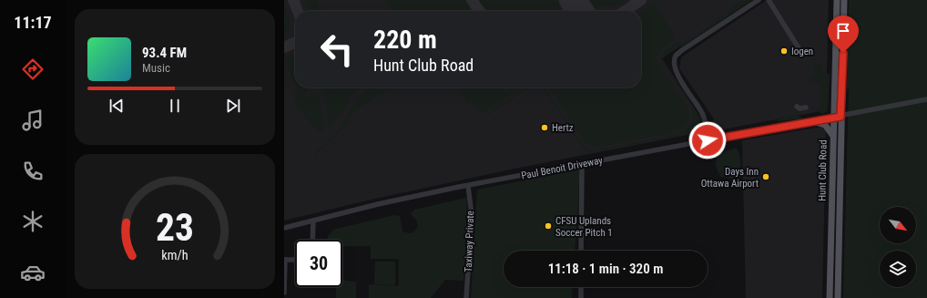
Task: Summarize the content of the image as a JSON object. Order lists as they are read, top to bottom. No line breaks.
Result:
{"streets":{"main road":["Hunt Club Road"],"street":["Paul Benoit Driveway","Taxiway Private"]},"crossings":[["Paul Benoit Driveway","Hunt Club Road"],["Paul Benoit Driveway","Taxiway Private"]],"places":["Iogen","Hertz","Days Inn Ottawa Airport","CFSU Uplands Soccer Pitch 1"],"north":"bottom right","page":{"tabs":"11:17","turn":["220 m","Hunt Club Road"],"song":["93.4 FM","Music"],"limit":"30","trip":"11:18 · 1 min · 320 m","gauge":["23","km/h"]}}
